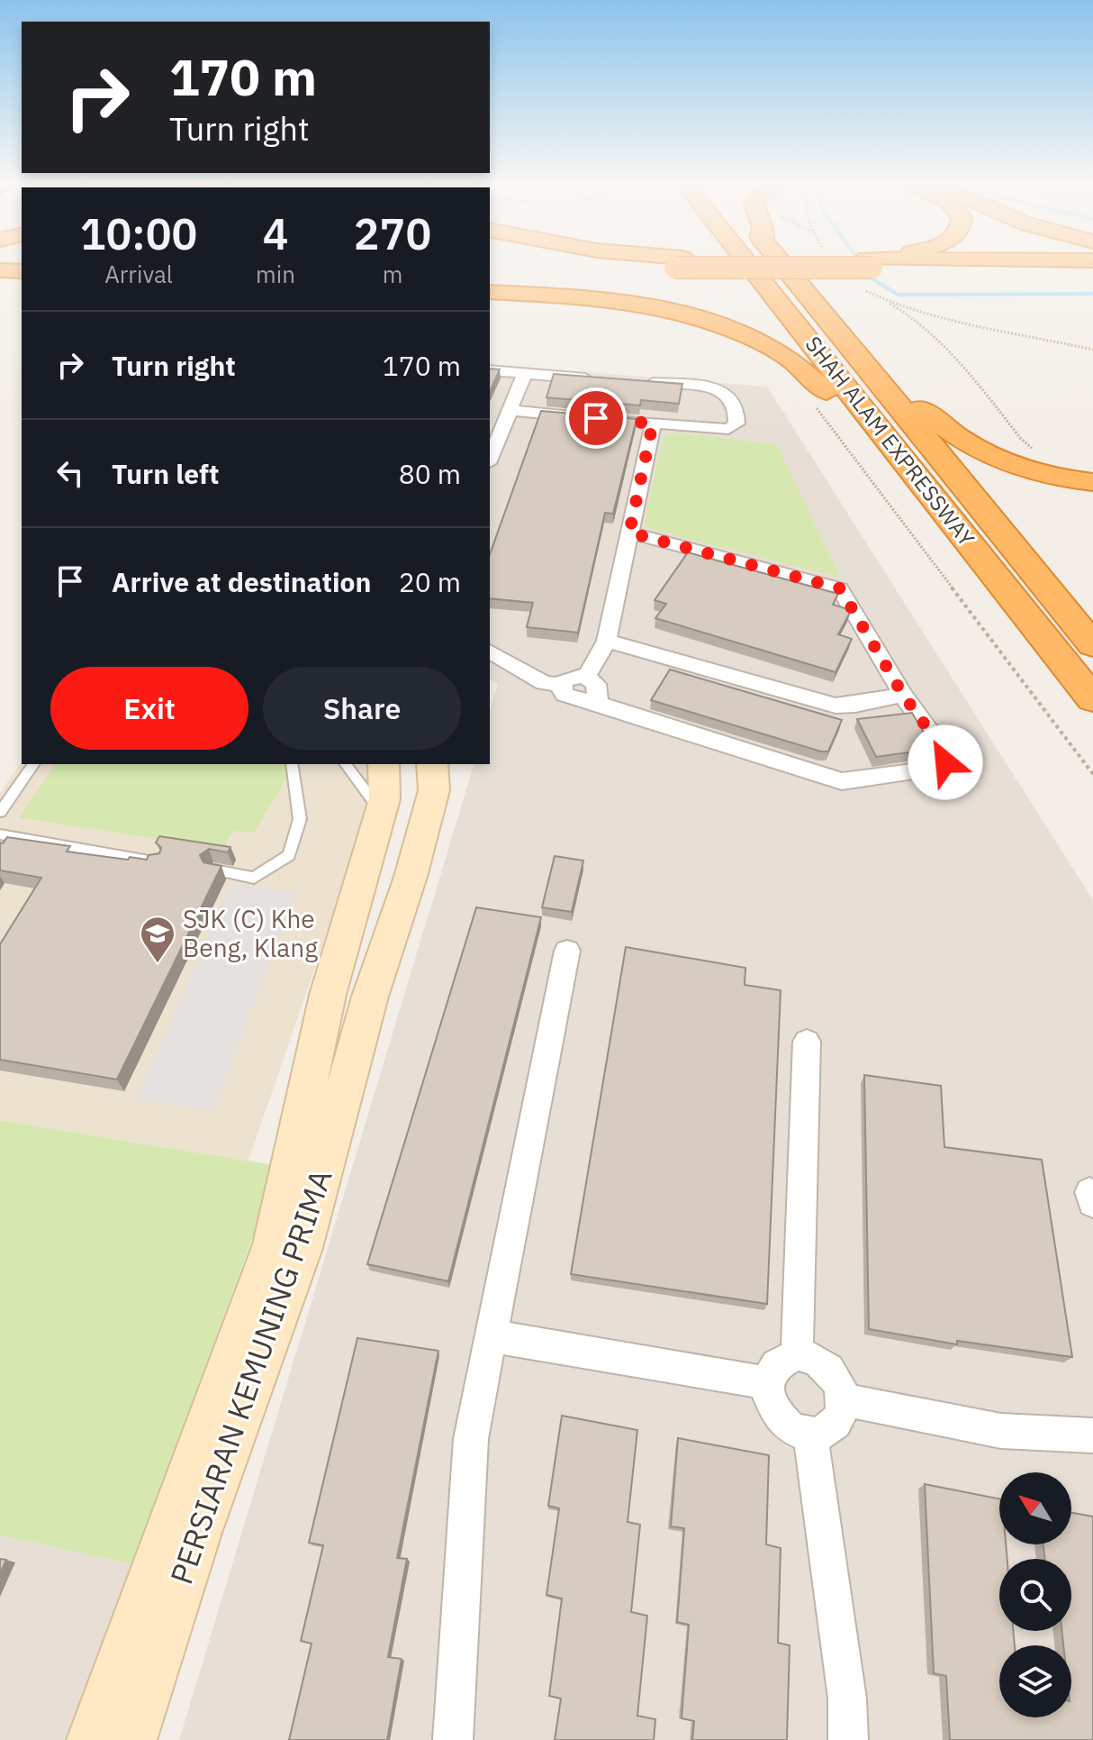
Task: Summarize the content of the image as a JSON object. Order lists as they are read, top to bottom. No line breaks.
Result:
{"streets":{"highway":["SHAH ALAM EXPRESSWAY"],"street":["PERSIARAN KEMUNING PRIMA"]},"places":{"school or university":["SJK (C) Khe Beng, Klang"]},"north":"top left","page":{"turn":["170 m","Turn right"],"eta":["10:00","Arrival","4","min","270","m"],"list":[{"name":"Turn right","value":"170 m"},{"name":"Turn left","value":"80 m"},{"name":"Arrive at destination","value":"20 m"}],"buttons":["Exit","Share"]}}
